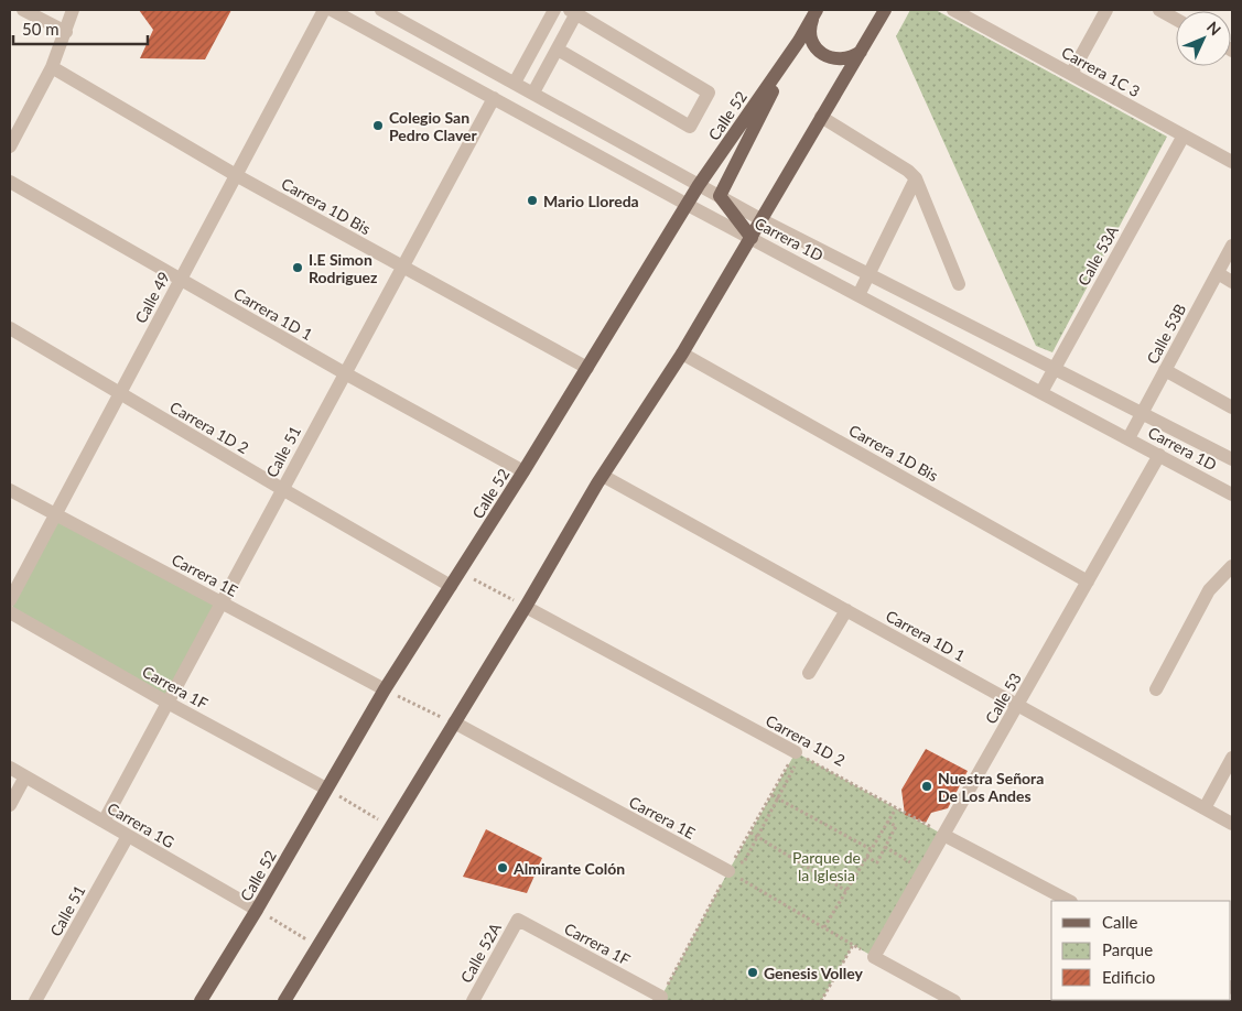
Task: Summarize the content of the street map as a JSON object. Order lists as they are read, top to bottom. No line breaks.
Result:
{"streets":{"main road":["Calle 52"],"street":["Carrera 1C 3","Carrera 1D Bis","Carrera 1D","Calle 53A","Calle 49","Carrera 1D 1","Calle 53B","Carrera 1D 2","Calle 51","Carrera 1E","Carrera 1F","Calle 53","Carrera 1G","Calle 52A"]},"crossings":[["Carrera 1C 3","Calle 53A"],["Calle 52","Carrera 1D Bis"],["Calle 52","Carrera 1D"],["Calle 52","Carrera 1D 1"],["Calle 52","Carrera 1D 2"],["Calle 52","Carrera 1E"],["Calle 52","Carrera 1F"],["Calle 52","Carrera 1G"],["Carrera 1D Bis","Calle 49"],["Carrera 1D Bis","Calle 51"],["Carrera 1D Bis","Calle 53"],["Carrera 1D","Calle 53A"],["Carrera 1D","Calle 53B"],["Carrera 1D","Calle 51"],["Carrera 1D","Calle 53"],["Calle 49","Carrera 1D 1"],["Calle 49","Carrera 1D 2"],["Calle 49","Carrera 1E"],["Carrera 1D 1","Calle 51"],["Carrera 1D 1","Calle 53"],["Carrera 1D 2","Calle 51"],["Carrera 1D 2","Calle 53"],["Calle 51","Carrera 1E"],["Calle 51","Carrera 1F"],["Calle 51","Carrera 1G"],["Carrera 1F","Calle 52A"]],"parks":["Parque de la Iglesia"],"places":["Colegio San Pedro Claver","Mario Lloreda","I.E Simon Rodriguez","Nuestra Señora De Los Andes","Almirante Colón","Genesis Volley"],"legend":["Calle","Parque","Edificio"],"scale_bar":"50 m","north":"top right"}
